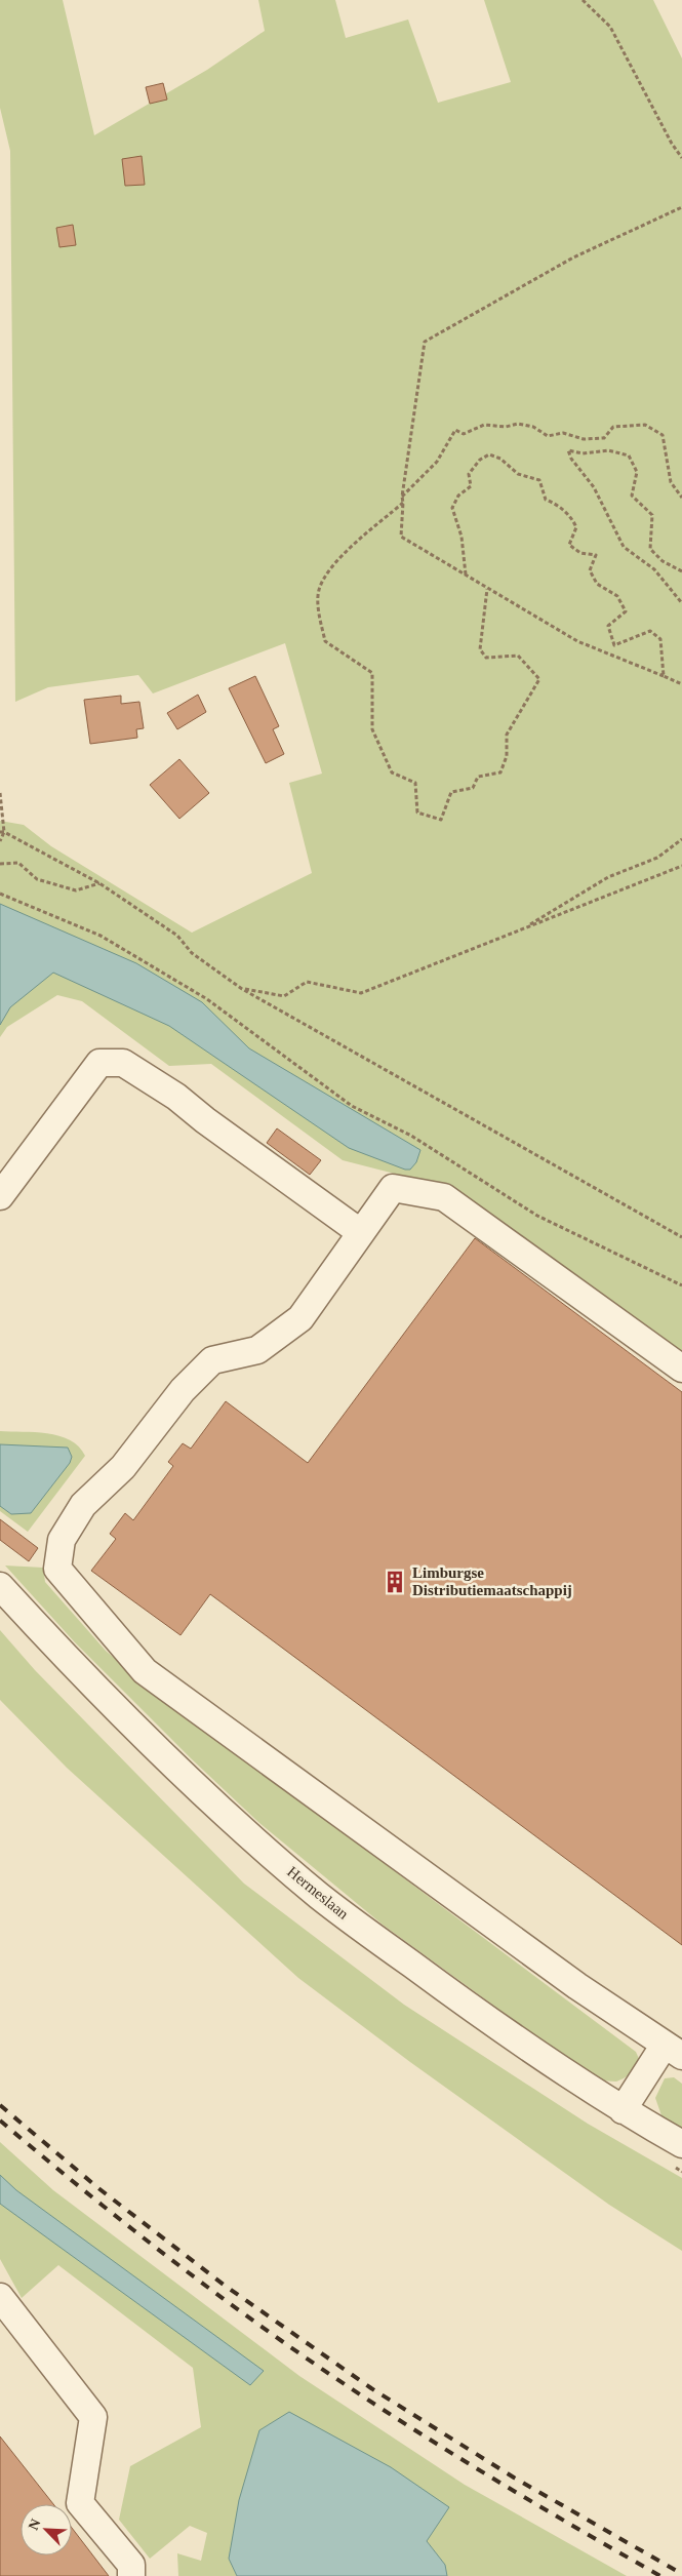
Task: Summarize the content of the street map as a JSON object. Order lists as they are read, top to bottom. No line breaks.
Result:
{"streets":{"street":["Hermeslaan"]},"places":{"building":["Limburgse Distributiemaatschappij"]},"north":"top left"}
